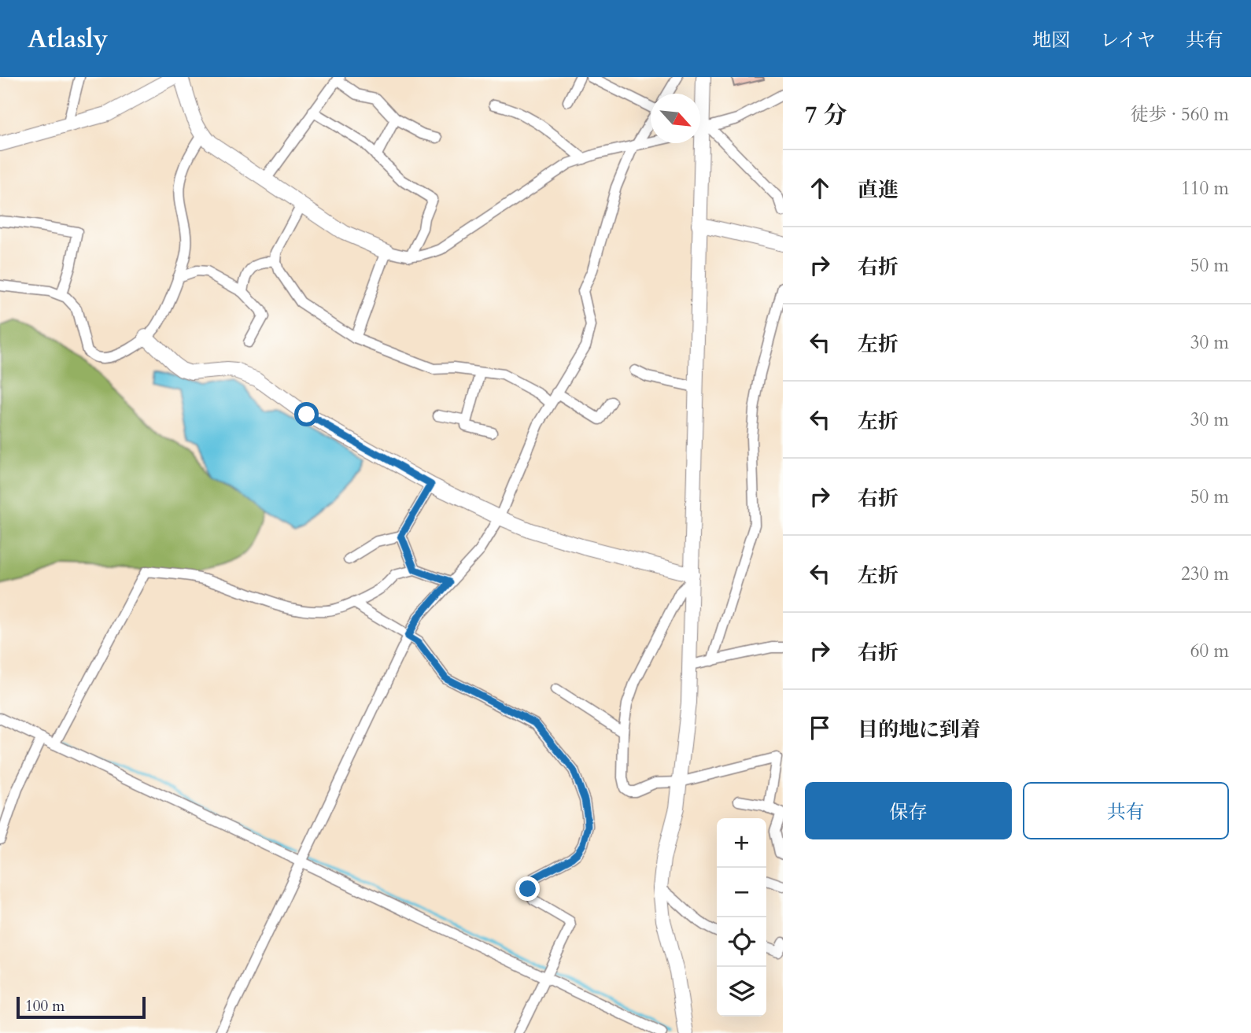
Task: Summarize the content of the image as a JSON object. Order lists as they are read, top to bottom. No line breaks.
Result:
{"scale_bar":"100 m","north":"bottom right","page":{"header":"Atlasly","nav":["地図","レイヤ","共有"],"heading":["7 分","徒歩 · 560 m"],"list":[["直進","110 m"],["右折","50 m"],["左折","30 m"],["左折","30 m"],["右折","50 m"],["左折","230 m"],["右折","60 m"],"目的地に到着"],"buttons":["保存","共有"],"map_buttons":["+","−"],"scale":"100 m"}}
